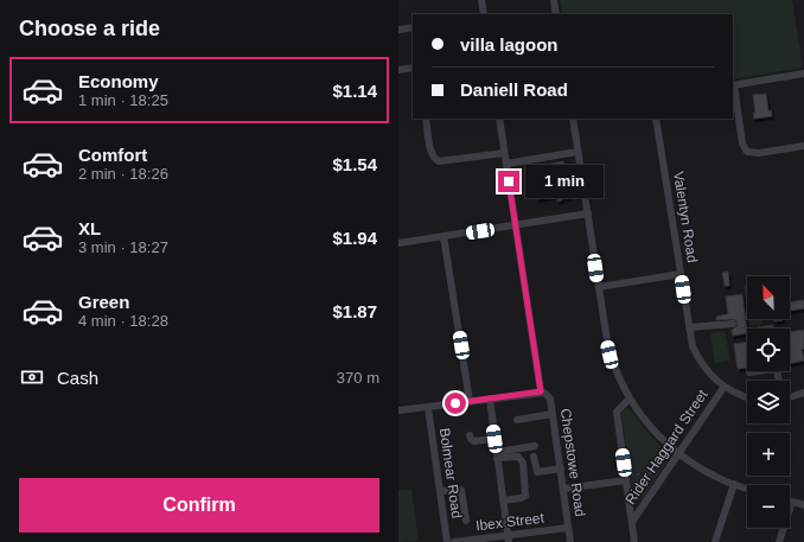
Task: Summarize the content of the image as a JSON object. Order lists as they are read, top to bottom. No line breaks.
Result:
{"streets":{"street":["Valentyn Road","Rider Haggard Street","Chepstowe Road","Bolmear Road","Ibex Street"]},"crossings":[["Valentyn Road","Rider Haggard Street"],["Chepstowe Road","Ibex Street"]],"north":"top left","page":{"heading":"Choose a ride","banner":["villa lagoon","Daniell Road"],"list":[{"name":"Economy","note":"1 min · 18:25","value":"$1.14"},{"name":"Comfort","note":"2 min · 18:26","value":"$1.54"},{"name":"XL","note":"3 min · 18:27","value":"$1.94"},{"name":"Green","note":"4 min · 18:28","value":"$1.87"}],"bubble":"1 min","map_buttons":["+","−"],"pay":["Cash","370 m"],"buttons":"Confirm"}}
